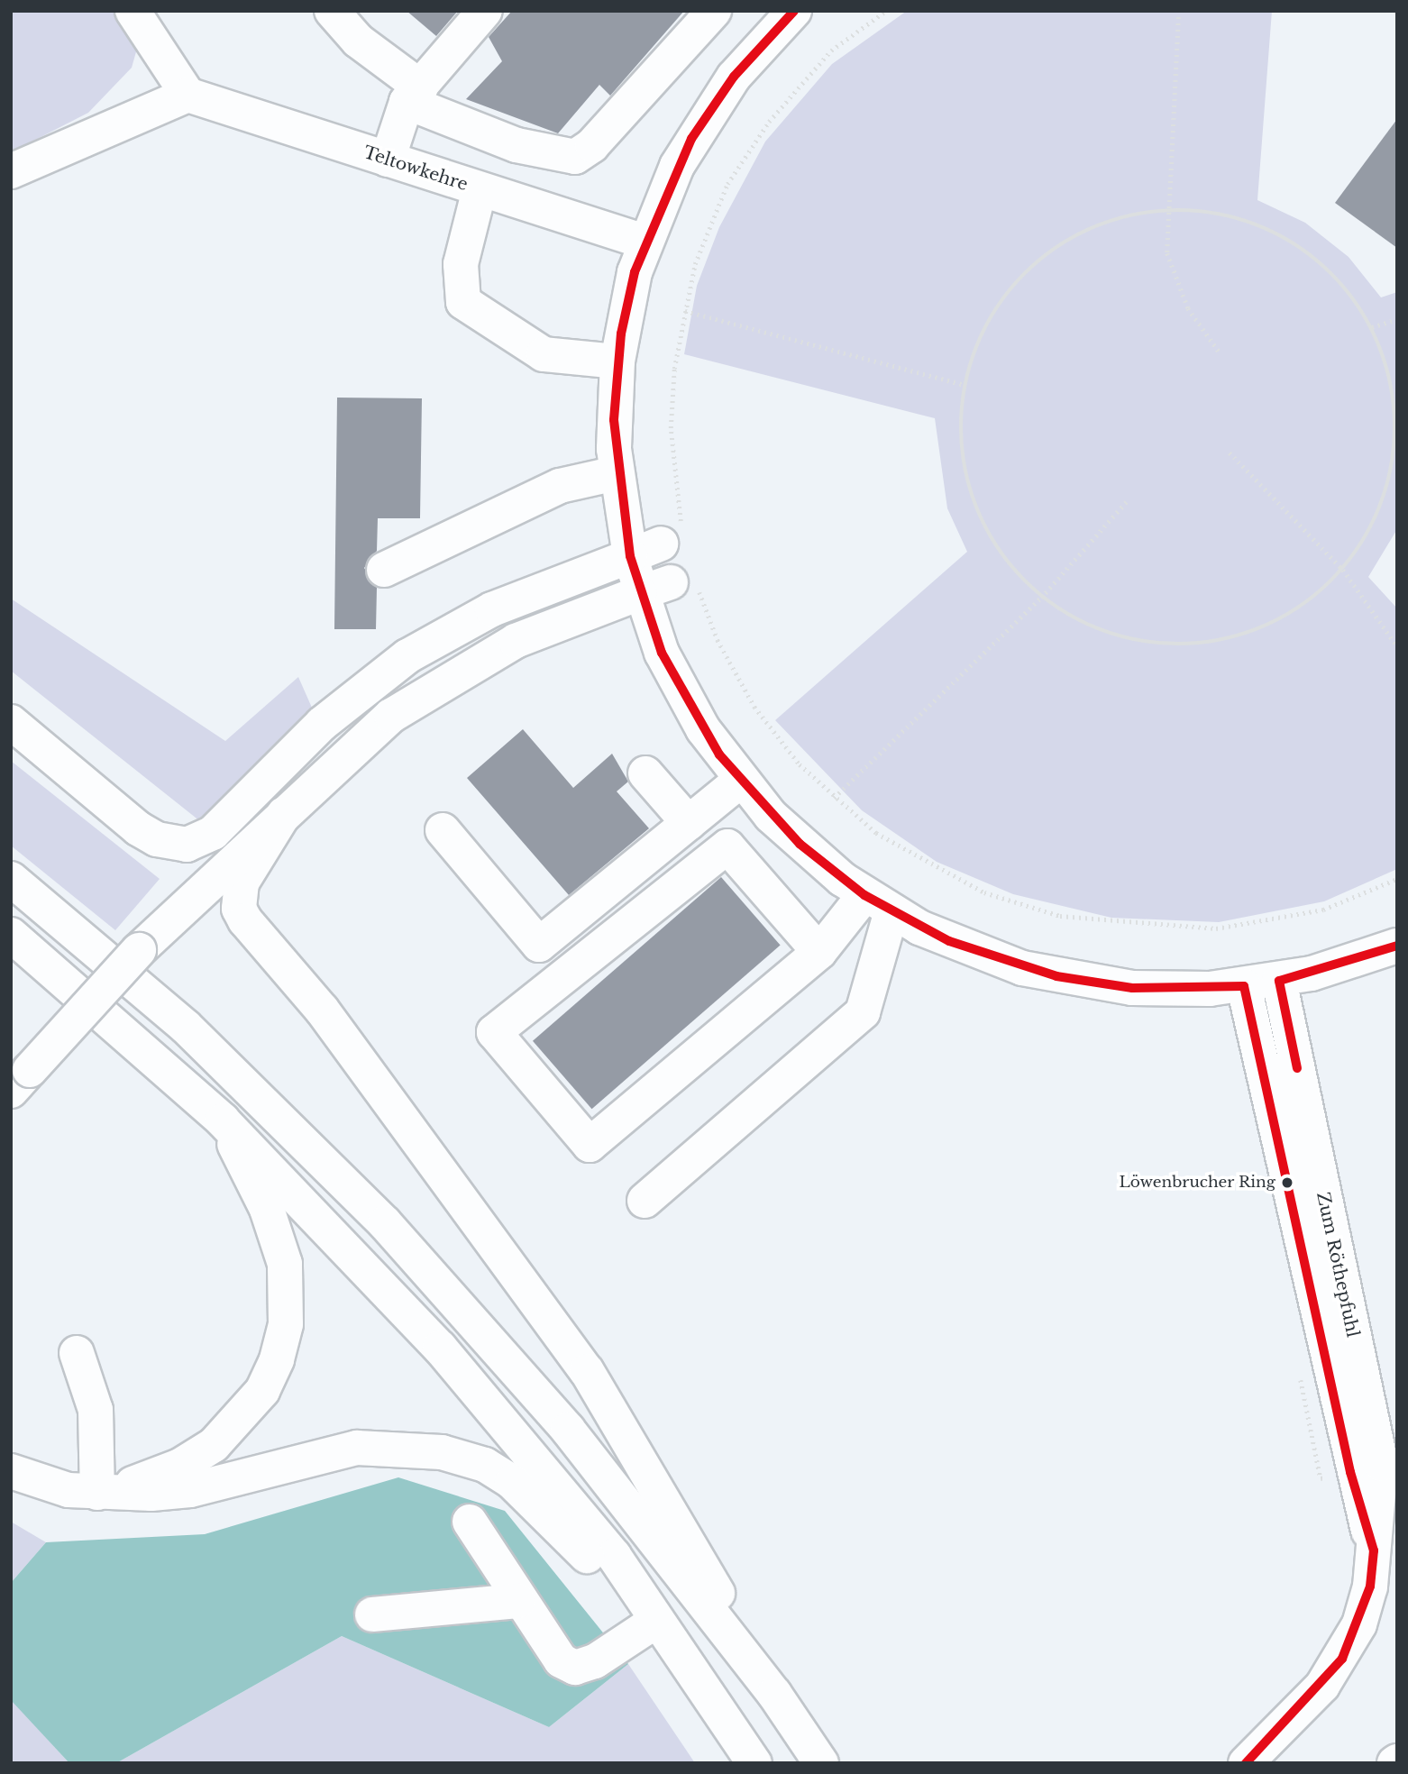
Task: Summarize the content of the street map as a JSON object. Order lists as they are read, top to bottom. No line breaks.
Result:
{"streets":{"main road":["Teltowkehre","Zum Röthepfuhl"]},"places":["Löwenbrucher Ring"]}
